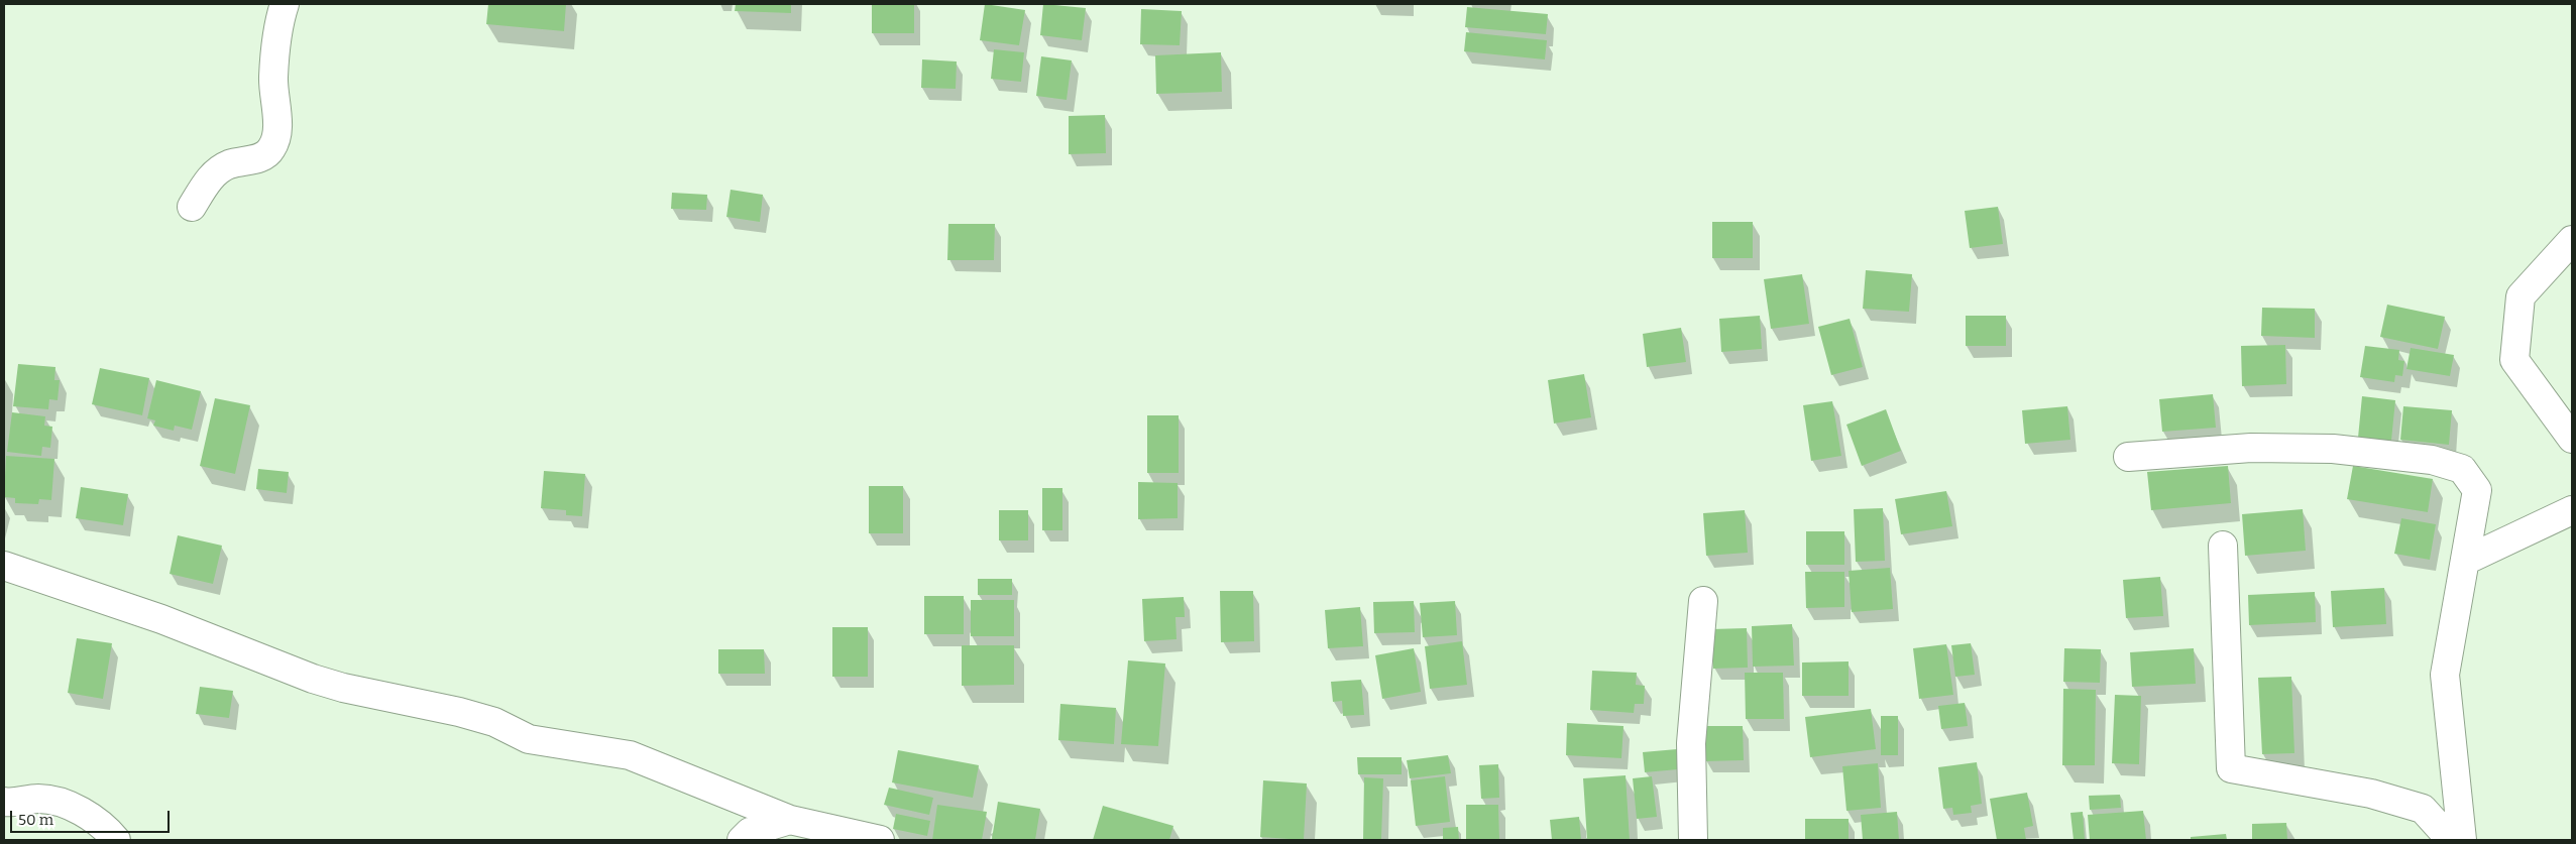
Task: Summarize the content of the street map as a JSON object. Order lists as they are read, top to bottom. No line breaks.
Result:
{"scale_bar":"50 m"}
